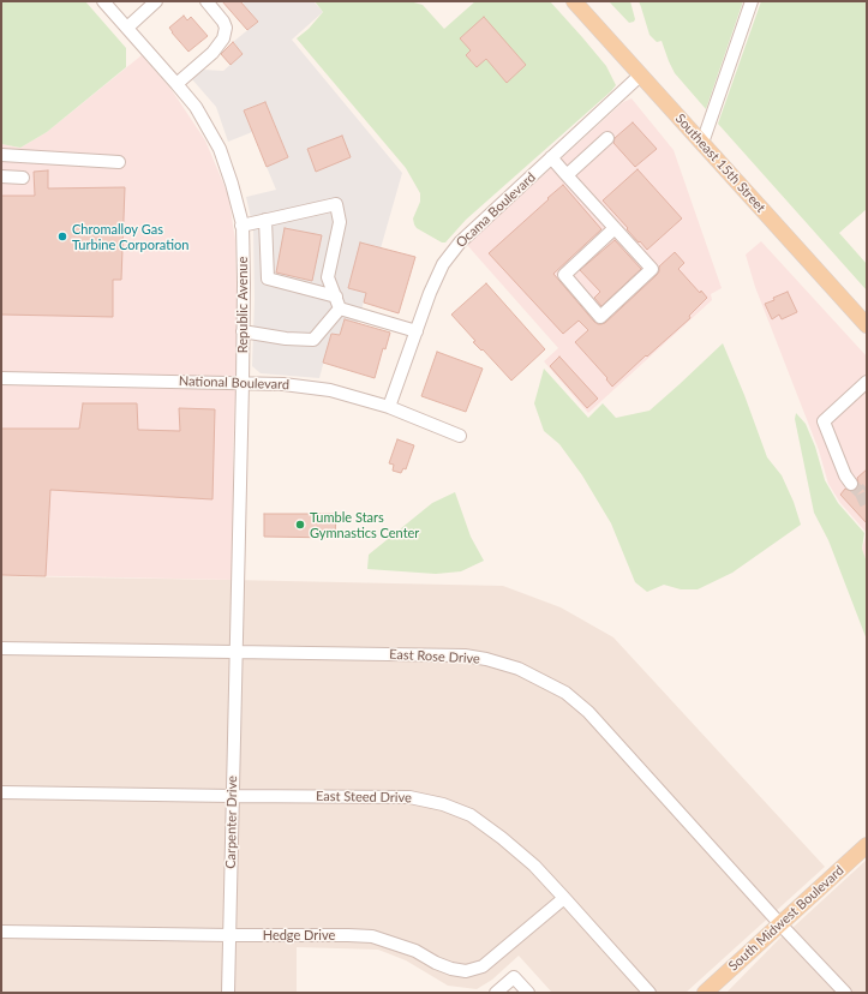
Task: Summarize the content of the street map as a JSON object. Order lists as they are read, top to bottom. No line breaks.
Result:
{"streets":{"main road":["Southeast 15th Street","South Midwest Boulevard"],"street":["Ocama Boulevard","Republic Avenue","National Boulevard","East Rose Drive","East Steed Drive","Carpenter Drive","Hedge Drive"]},"crossings":[["Southeast 15th Street","Ocama Boulevard"],["Ocama Boulevard","National Boulevard"],["Republic Avenue","National Boulevard"],["Republic Avenue","East Rose Drive"],["Republic Avenue","Carpenter Drive"],["East Rose Drive","Carpenter Drive"],["East Rose Drive","South Midwest Boulevard"],["East Steed Drive","Carpenter Drive"],["East Steed Drive","Hedge Drive"],["Carpenter Drive","Hedge Drive"]],"places":["Chromalloy Gas Turbine Corporation","Tumble Stars Gymnastics Center"]}
